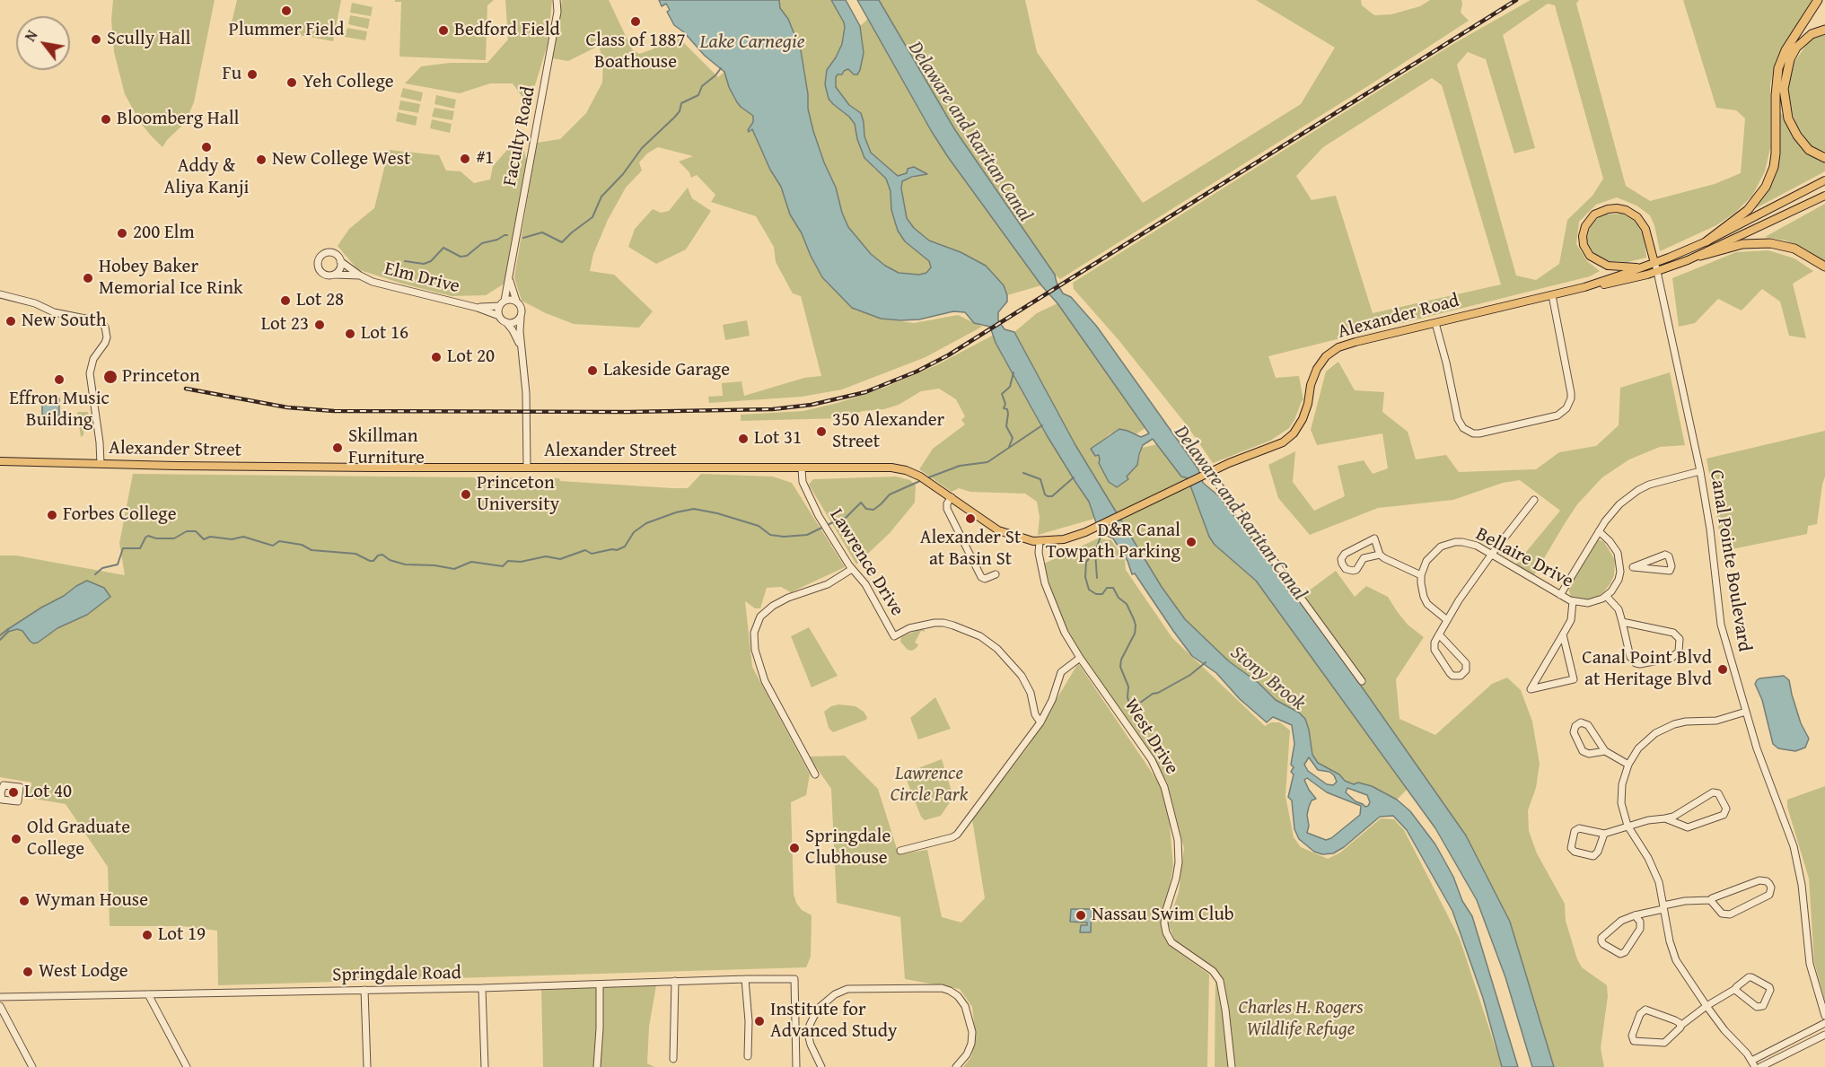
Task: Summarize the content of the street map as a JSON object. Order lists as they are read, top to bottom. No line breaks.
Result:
{"streets":{"main road":["Alexander Road","Alexander Street"],"street":["Faculty Road","Elm Drive","Bellaire Drive","Canal Pointe Boulevard","Lawrence Drive","West Drive","Springdale Road"]},"crossings":[["Faculty Road","Elm Drive"],["Alexander Road","Alexander Street"],["Alexander Road","Canal Pointe Boulevard"],["Alexander Street","Lawrence Drive"],["Alexander Street","West Drive"]],"water":["Lake Carnegie","Delaware and Raritan Canal","Stony Brook"],"parks":["Lawrence Circle Park","Charles H. Rogers Wildlife Refuge"],"places":["Plummer Field","Class of 1887 Boathouse","Bedford Field","Scully Hall","Fu","Yeh College","Bloomberg Hall","Addy & Aliya Kanji","#1","New College West","200 Elm","Hobey Baker Memorial Ice Rink","Lot 28","New South","Lot 23","Lot 16","Lot 20","Lakeside Garage","Princeton","Effron Music Building","350 Alexander Street","Lot 31","Skillman Furniture","Princeton University","Forbes College","Alexander St at Basin St","D&R Canal Towpath Parking","Canal Point Blvd at Heritage Blvd","Lot 40","Old Graduate College","Springdale Clubhouse","Wyman House","Nassau Swim Club","Lot 19","West Lodge","Institute for Advanced Study"],"north":"top left"}
